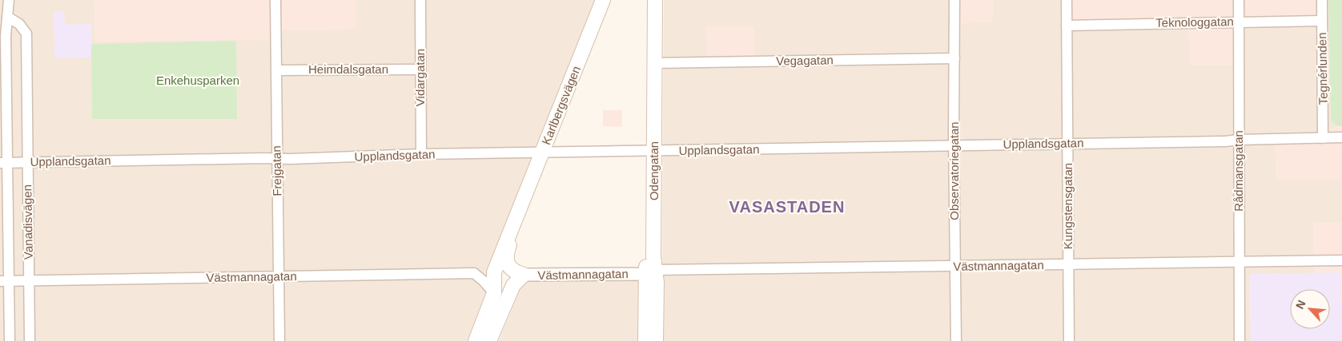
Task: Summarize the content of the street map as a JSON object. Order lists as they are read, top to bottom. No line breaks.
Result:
{"streets":{"main road":["Karlbergsvägen","Odengatan"],"street":["Teknologgatan","Vegagatan","Tegnérlunden","Heimdalsgatan","Vidargatan","Upplandsgatan","Frejgatan","Observatoriegatan","Rådmansgatan","Kungstensgatan","Vanadisvägen","Västmannagatan"]},"crossings":[["Teknologgatan","Tegnérlunden"],["Teknologgatan","Rådmansgatan"],["Teknologgatan","Kungstensgatan"],["Vegagatan","Odengatan"],["Vegagatan","Observatoriegatan"],["Tegnérlunden","Upplandsgatan"],["Heimdalsgatan","Vidargatan"],["Heimdalsgatan","Frejgatan"],["Vidargatan","Upplandsgatan"],["Karlbergsvägen","Upplandsgatan"],["Karlbergsvägen","Västmannagatan"],["Upplandsgatan","Frejgatan"],["Upplandsgatan","Odengatan"],["Upplandsgatan","Observatoriegatan"],["Upplandsgatan","Rådmansgatan"],["Upplandsgatan","Kungstensgatan"],["Upplandsgatan","Vanadisvägen"],["Frejgatan","Västmannagatan"],["Odengatan","Västmannagatan"],["Observatoriegatan","Västmannagatan"],["Rådmansgatan","Västmannagatan"],["Kungstensgatan","Västmannagatan"],["Vanadisvägen","Västmannagatan"]],"districts":["VASASTADEN"],"parks":["Enkehusparken"],"north":"top left"}
